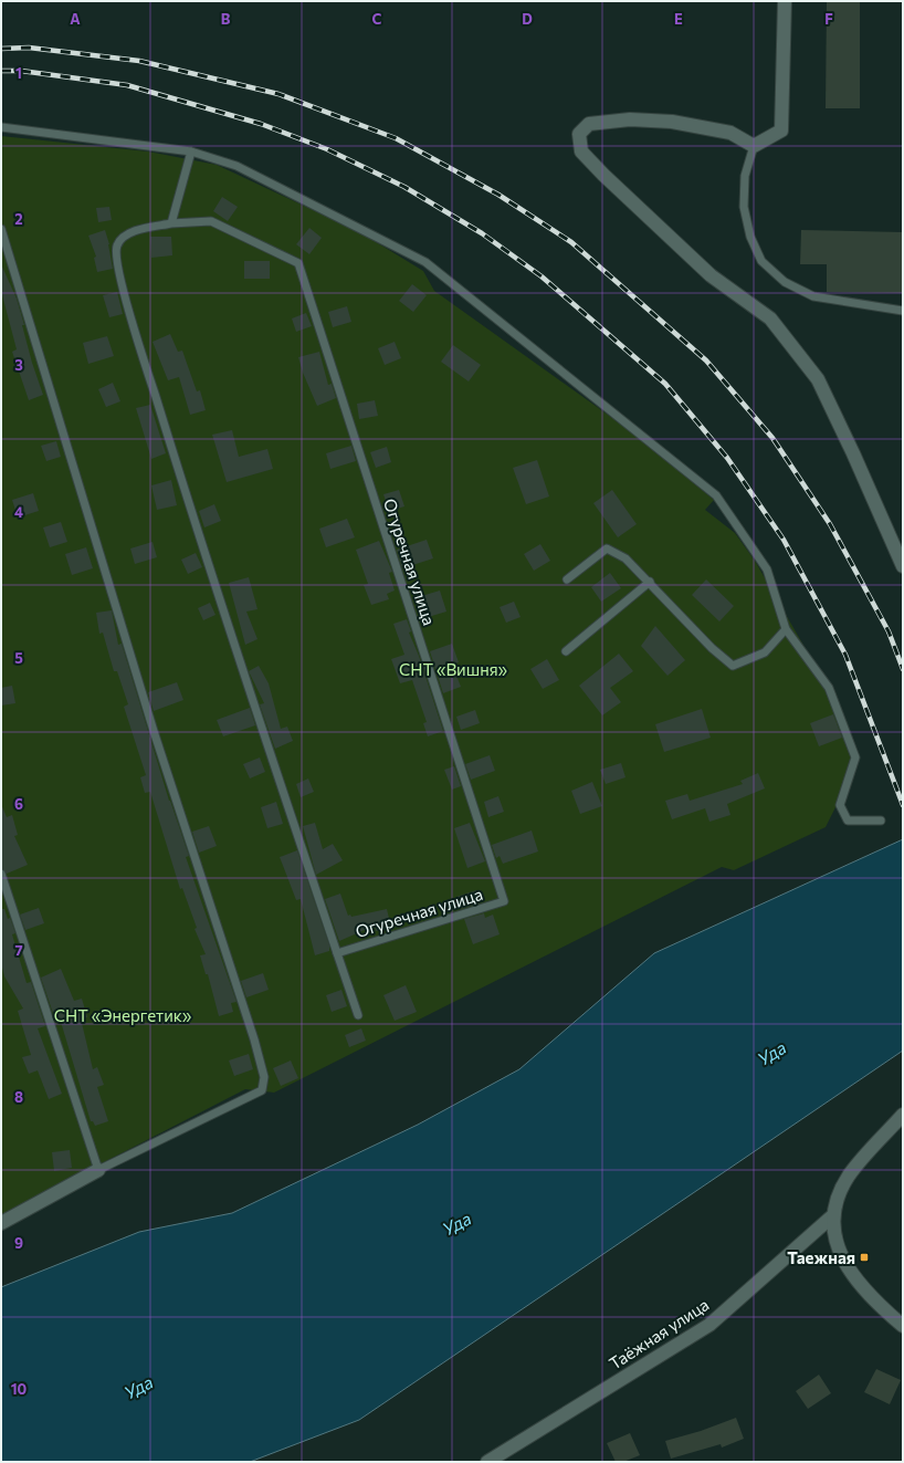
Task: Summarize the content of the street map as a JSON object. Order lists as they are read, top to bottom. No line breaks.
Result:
{"streets":{"street":["Таёжная улица"],"lane":["Огуречная улица"]},"water":["Уда"],"parks":["СНТ «Вишня»","СНТ «Энергетик»"],"places":{"transit":["Таежная"]},"grid":{"columns":["A","B","C","D","E","F"],"rows":["1","2","3","4","5","6","7","8","9","10"]}}
